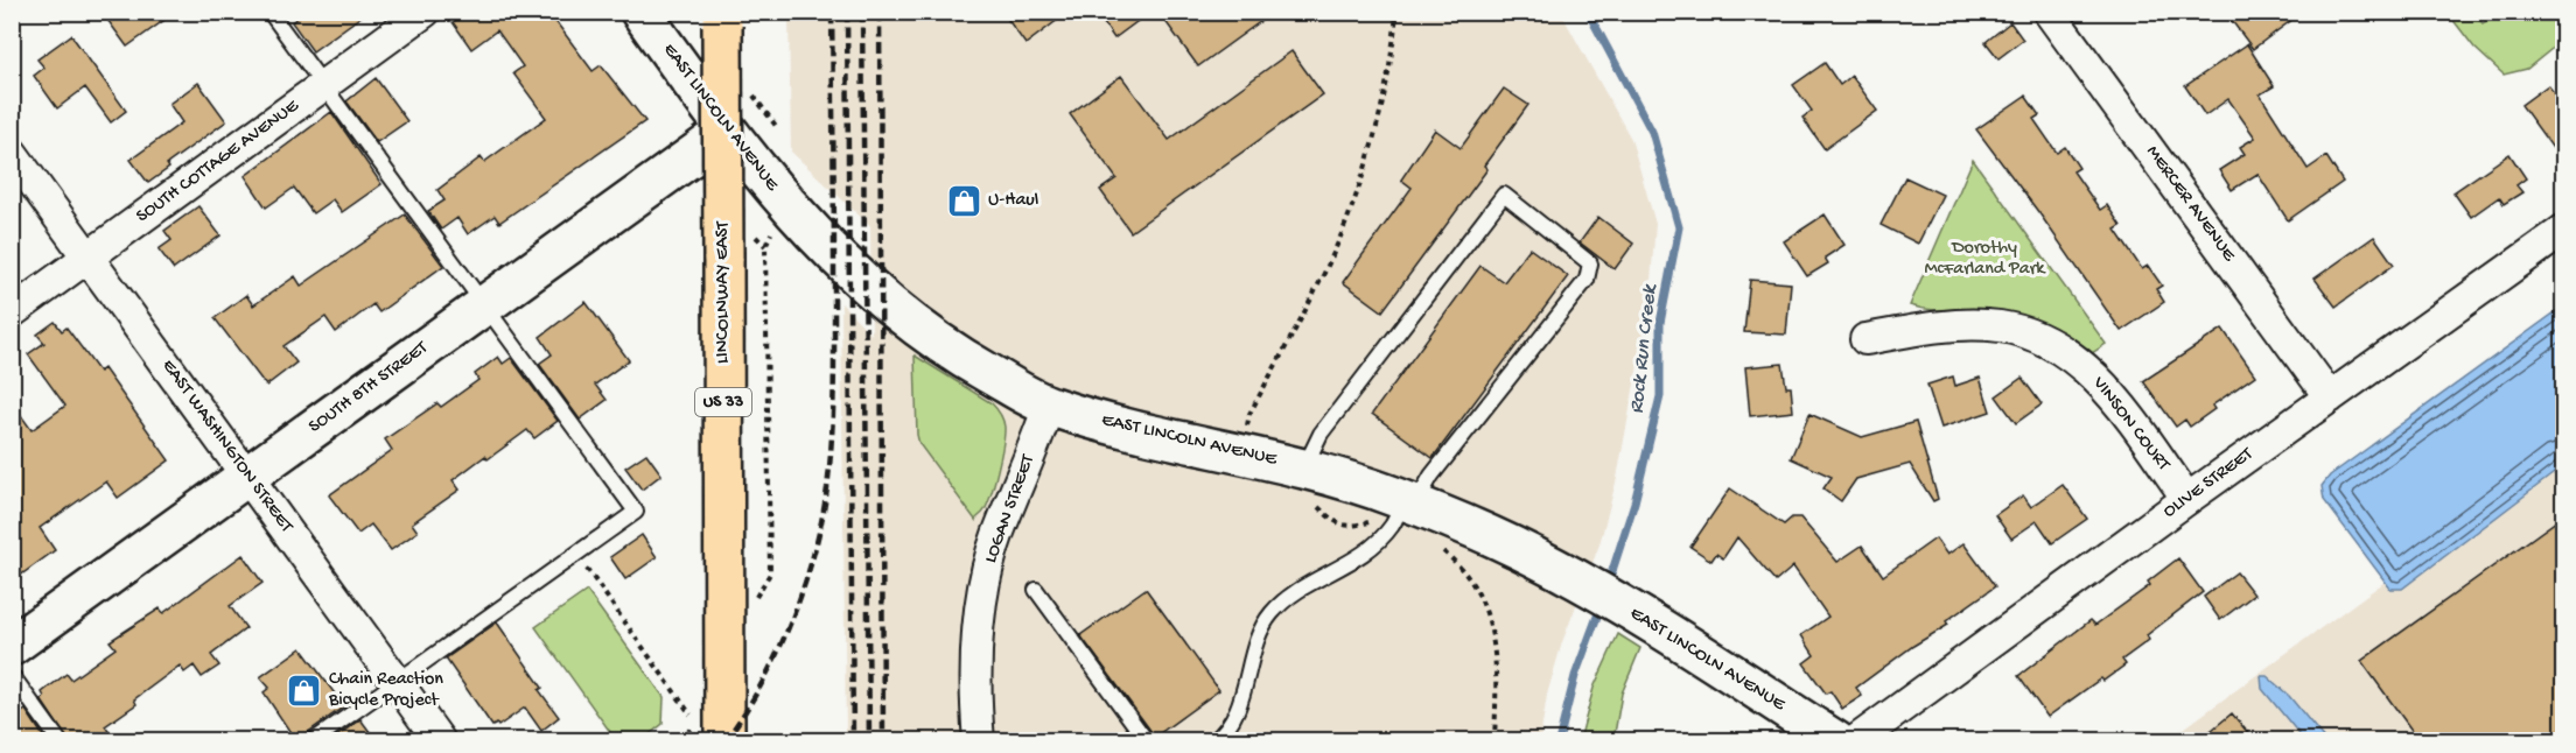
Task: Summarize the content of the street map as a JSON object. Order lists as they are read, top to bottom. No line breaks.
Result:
{"streets":{"highway":["LINCOLNWAY EAST","US 33"],"main road":["EAST LINCOLN AVENUE","SOUTH 8TH STREET"],"street":["SOUTH COTTAGE AVENUE","MERCER AVENUE","VINSON COURT","EAST WASHINGTON STREET","OLIVE STREET","LOGAN STREET"]},"crossings":[["EAST LINCOLN AVENUE","SOUTH 8TH STREET"],["EAST LINCOLN AVENUE","LOGAN STREET"],["SOUTH COTTAGE AVENUE","EAST WASHINGTON STREET"],["MERCER AVENUE","OLIVE STREET"],["SOUTH 8TH STREET","EAST WASHINGTON STREET"],["VINSON COURT","OLIVE STREET"]],"water":["Rock Run Creek"],"parks":["Dorothy McFarland Park"],"places":{"shop":["U-Haul","Chain Reaction Bicycle Project"]}}
